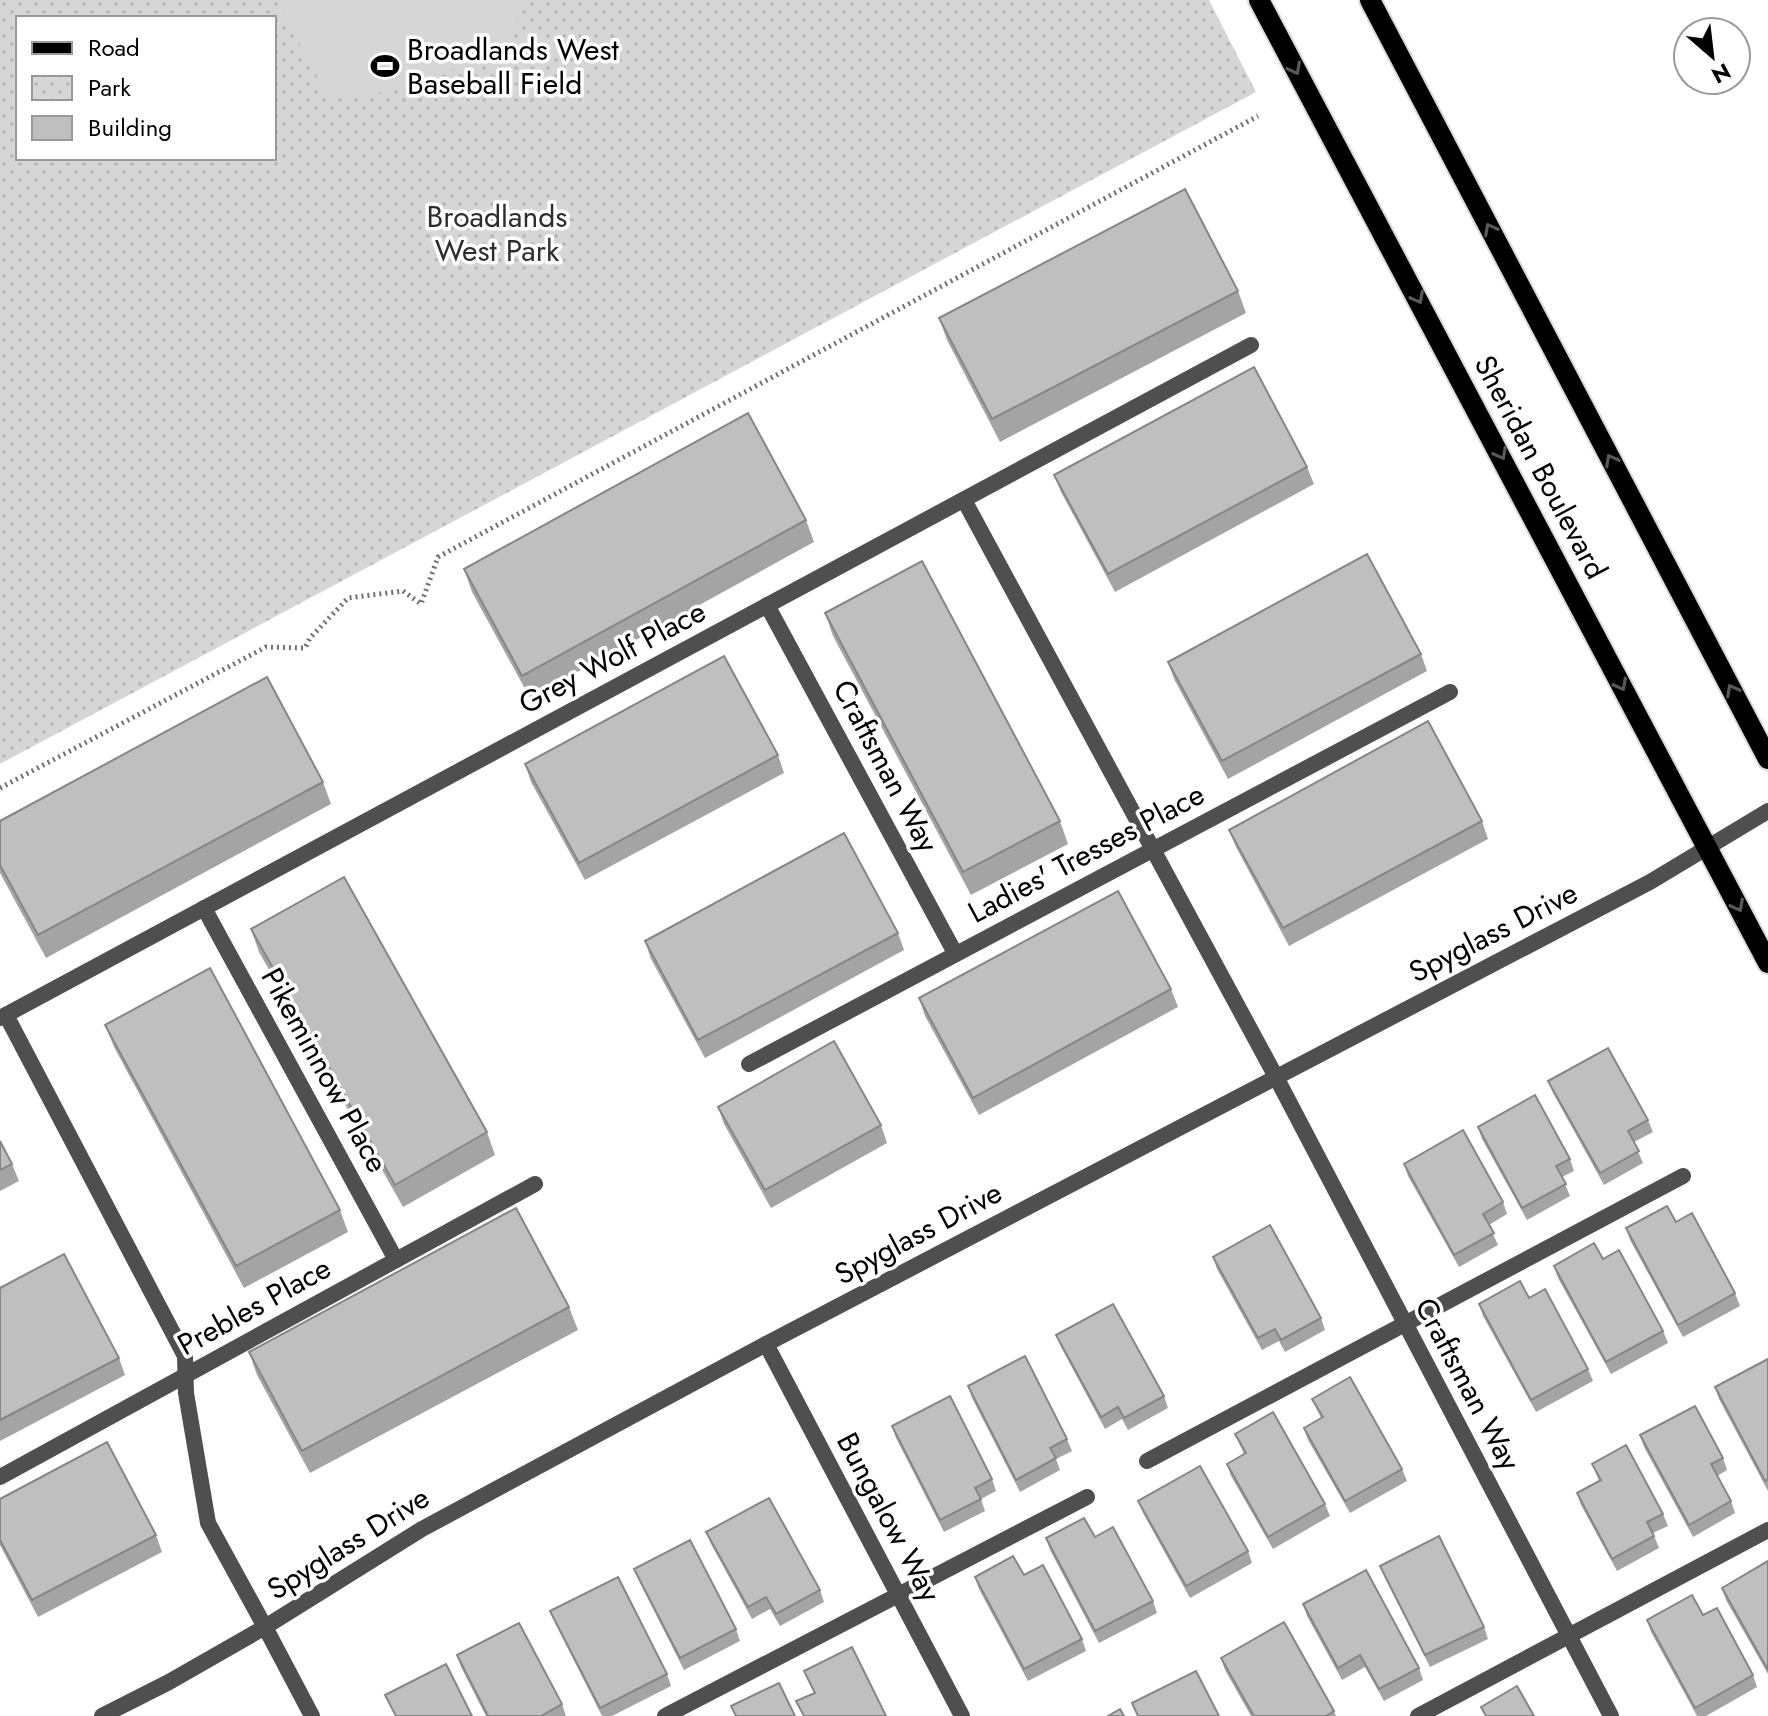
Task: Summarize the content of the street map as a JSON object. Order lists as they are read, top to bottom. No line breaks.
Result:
{"streets":{"main road":["Sheridan Boulevard"],"street":["Grey Wolf Place","Craftsman Way","Ladies' Tresses Place","Spyglass Drive","Pikeminnow Place","Prebles Place","Bungalow Way"]},"crossings":[["Sheridan Boulevard","Spyglass Drive"],["Grey Wolf Place","Craftsman Way"],["Grey Wolf Place","Pikeminnow Place"],["Craftsman Way","Ladies' Tresses Place"],["Craftsman Way","Spyglass Drive"],["Spyglass Drive","Bungalow Way"],["Pikeminnow Place","Prebles Place"]],"parks":["Broadlands West Park"],"places":{"sports":["Broadlands West Baseball Field"]},"legend":["Road","Park","Building"],"north":"bottom right"}
